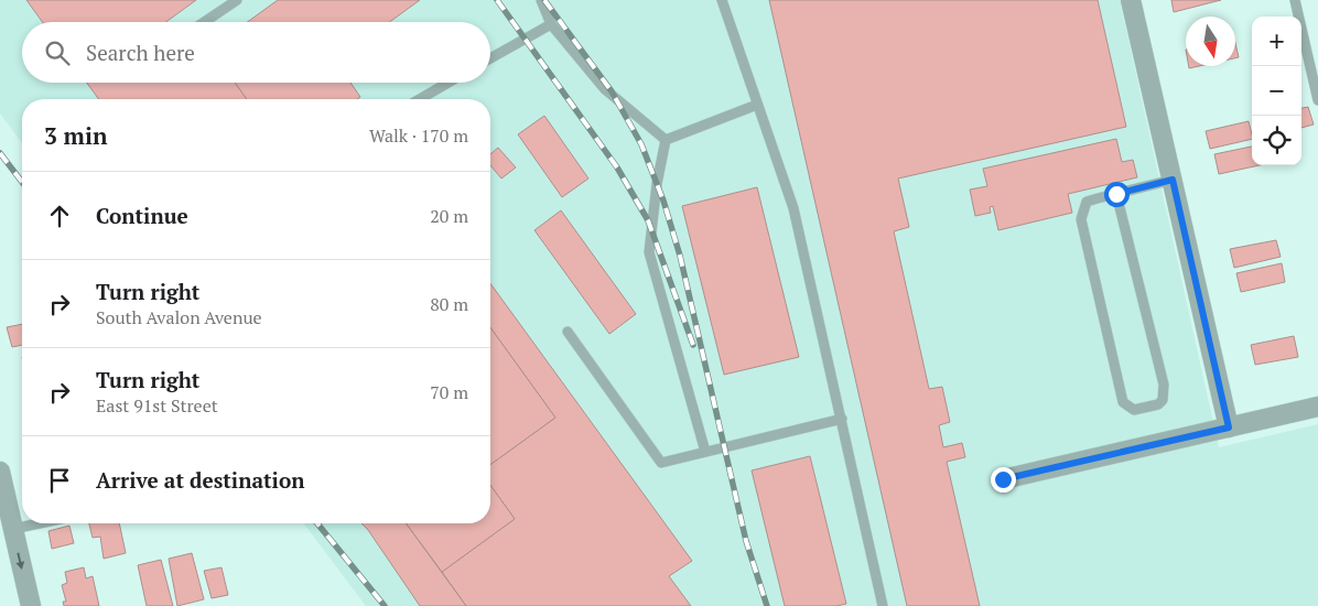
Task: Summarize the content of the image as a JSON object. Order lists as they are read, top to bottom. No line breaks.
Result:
{"north":"bottom","page":{"map_buttons":["+","−"],"search":"Search here","heading":["3 min","Walk · 170 m"],"list":[["Continue","20 m"],["Turn right","South Avalon Avenue","80 m"],["Turn right","East 91st Street","70 m"],"Arrive at destination"]}}
